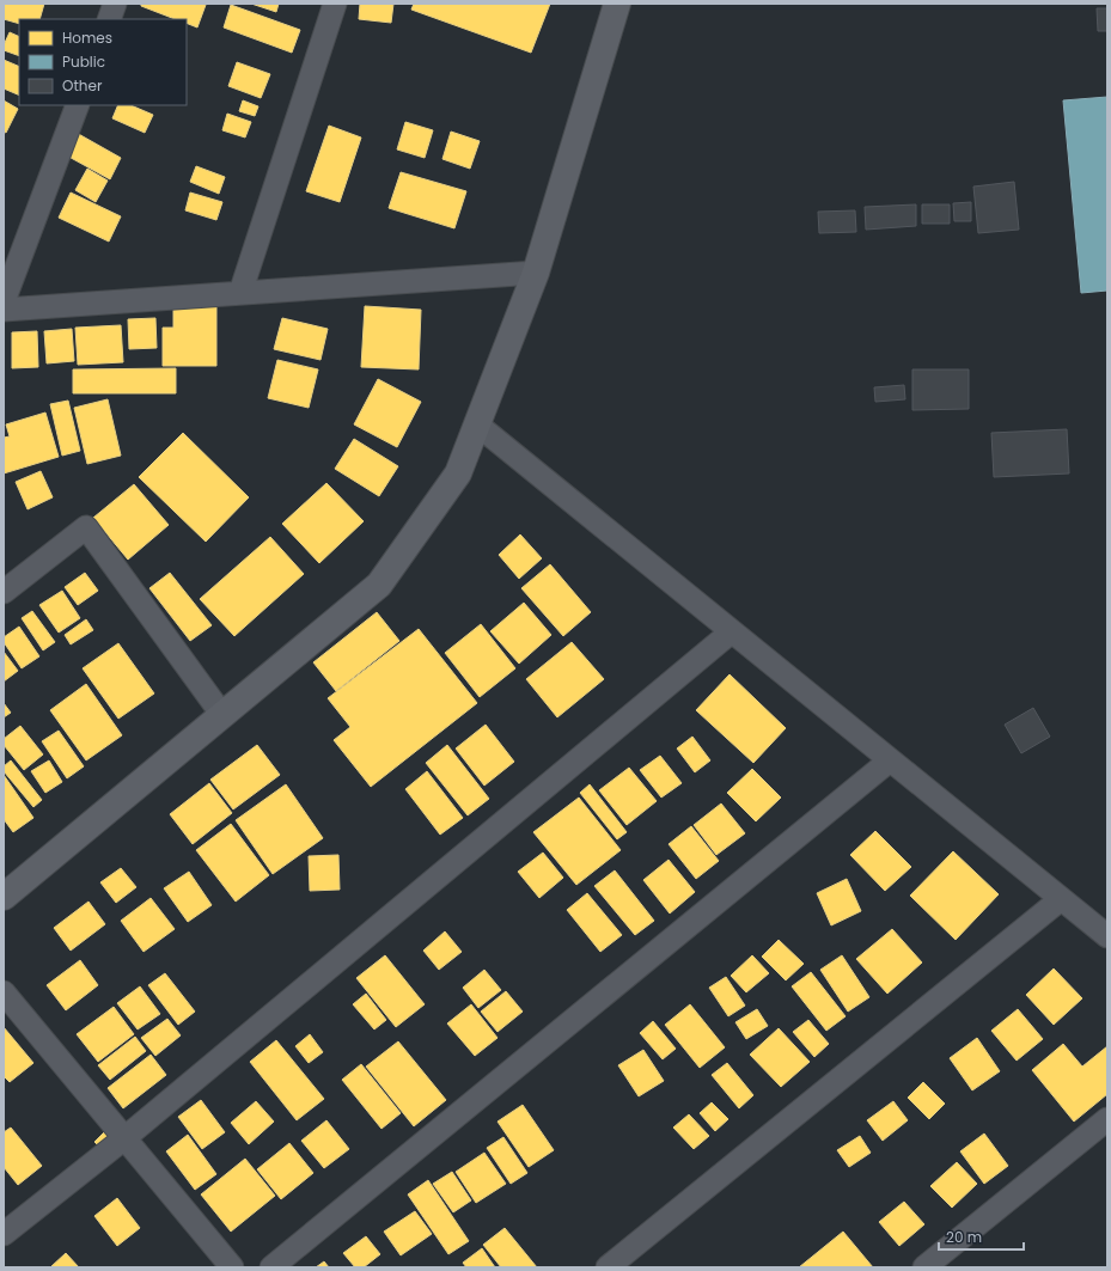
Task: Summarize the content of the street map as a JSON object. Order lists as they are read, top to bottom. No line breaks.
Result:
{"legend":["Homes","Public","Other"],"scale_bar":"20 m"}
